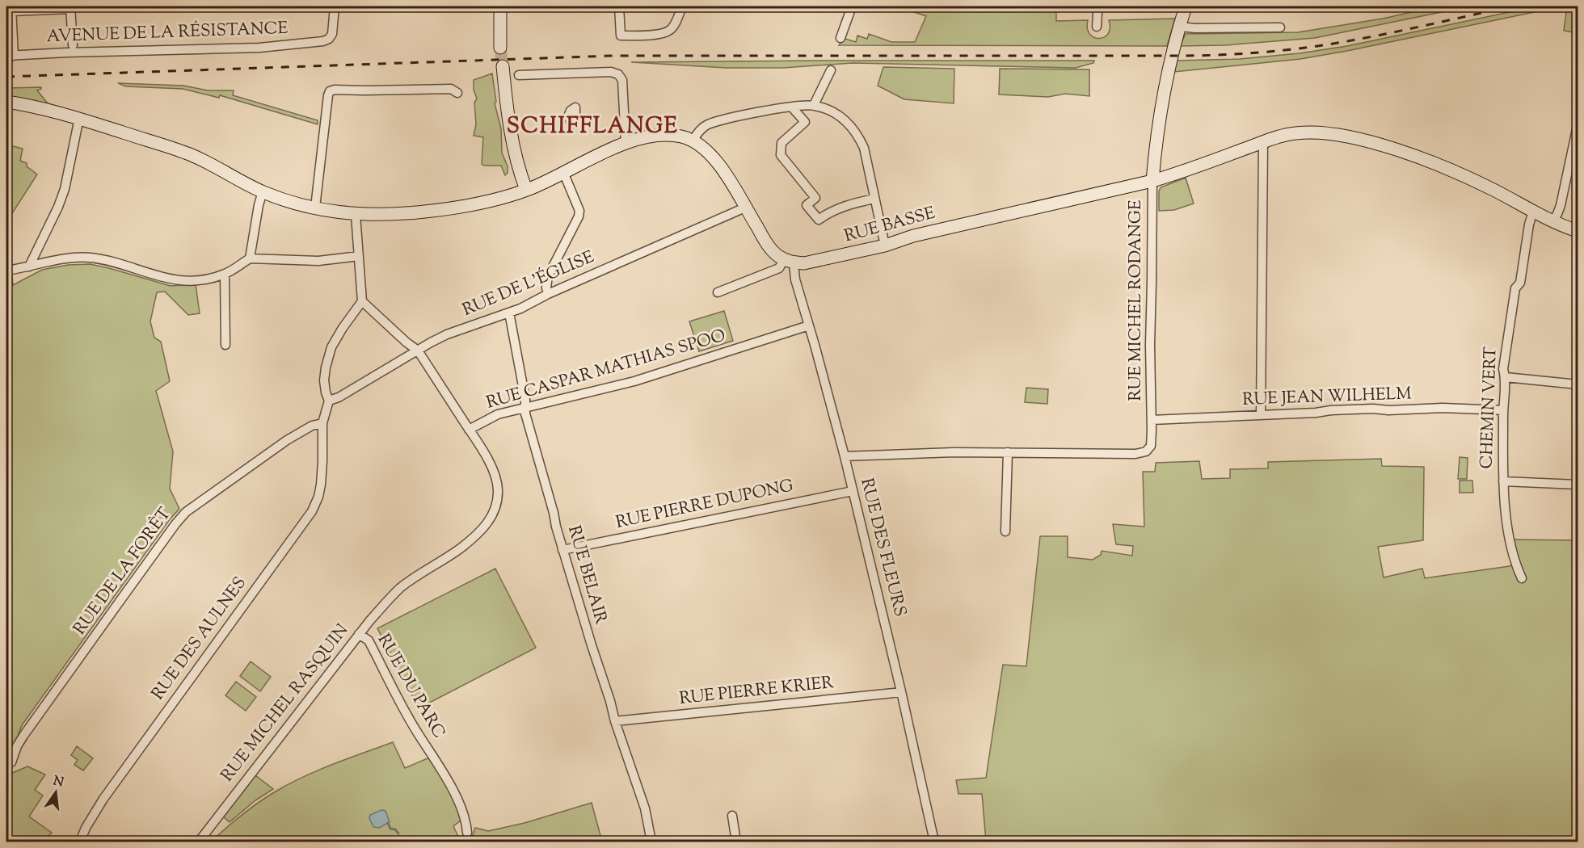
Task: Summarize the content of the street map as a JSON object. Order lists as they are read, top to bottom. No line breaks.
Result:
{"streets":{"street":["AVENUE DE LA RÉSISTANCE","RUE BASSE","RUE DE L'ÉGLISE","RUE MICHEL RODANGE","RUE CASPAR MATHIAS SPOO","RUE JEAN WILHELM","CHEMIN VERT","RUE PIERRE DUPONG","RUE DES FLEURS","RUE DE LA FORÊT","RUE BELAIR","RUE DES AULNES","RUE DU PARC","RUE PIERRE KRIER","RUE MICHEL RASQUIN"]},"crossings":[["RUE BASSE","RUE MICHEL RODANGE"],["RUE BASSE","CHEMIN VERT"],["RUE BASSE","RUE DES FLEURS"],["RUE DE L'ÉGLISE","RUE BELAIR"],["RUE DE L'ÉGLISE","RUE DES AULNES"],["RUE MICHEL RODANGE","RUE JEAN WILHELM"],["RUE CASPAR MATHIAS SPOO","RUE DES FLEURS"],["RUE CASPAR MATHIAS SPOO","RUE BELAIR"],["RUE CASPAR MATHIAS SPOO","RUE MICHEL RASQUIN"],["RUE JEAN WILHELM","CHEMIN VERT"],["RUE PIERRE DUPONG","RUE DES FLEURS"],["RUE PIERRE DUPONG","RUE BELAIR"],["RUE DES FLEURS","RUE PIERRE KRIER"],["RUE DE LA FORÊT","RUE DES AULNES"],["RUE BELAIR","RUE PIERRE KRIER"],["RUE DU PARC","RUE MICHEL RASQUIN"]],"districts":["SCHIFFLANGE"],"north":"top"}
